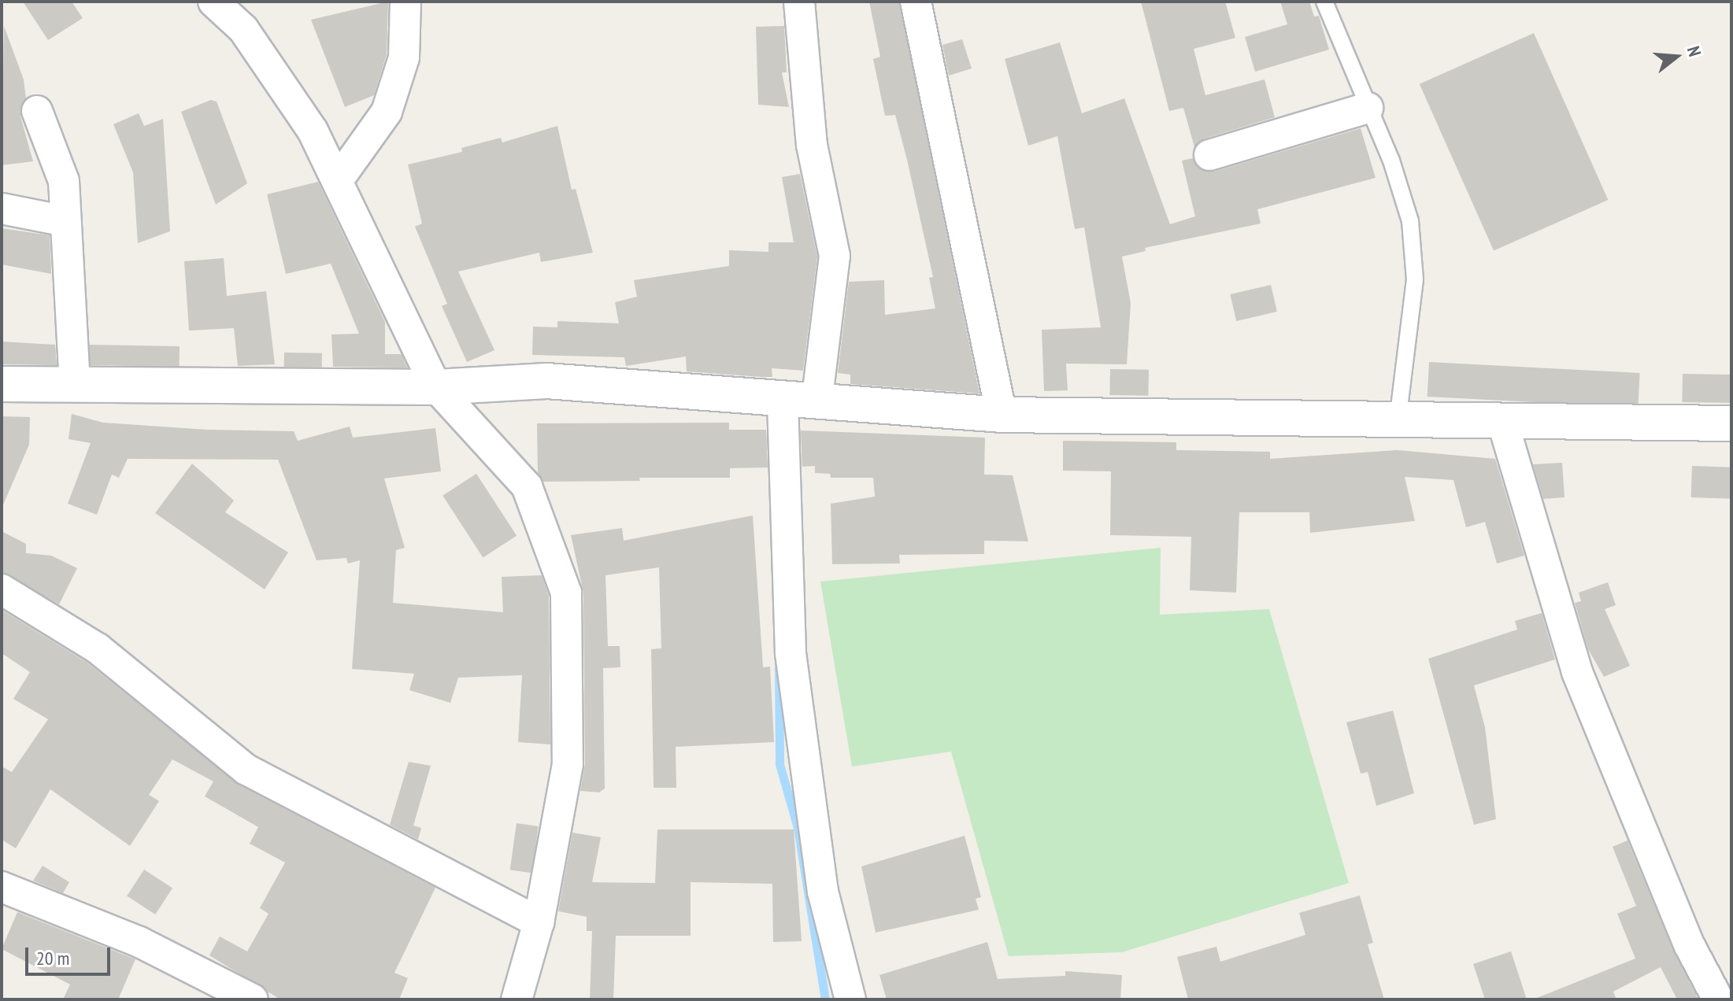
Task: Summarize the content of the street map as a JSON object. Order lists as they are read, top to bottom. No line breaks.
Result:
{"scale_bar":"20 m","north":"right"}
